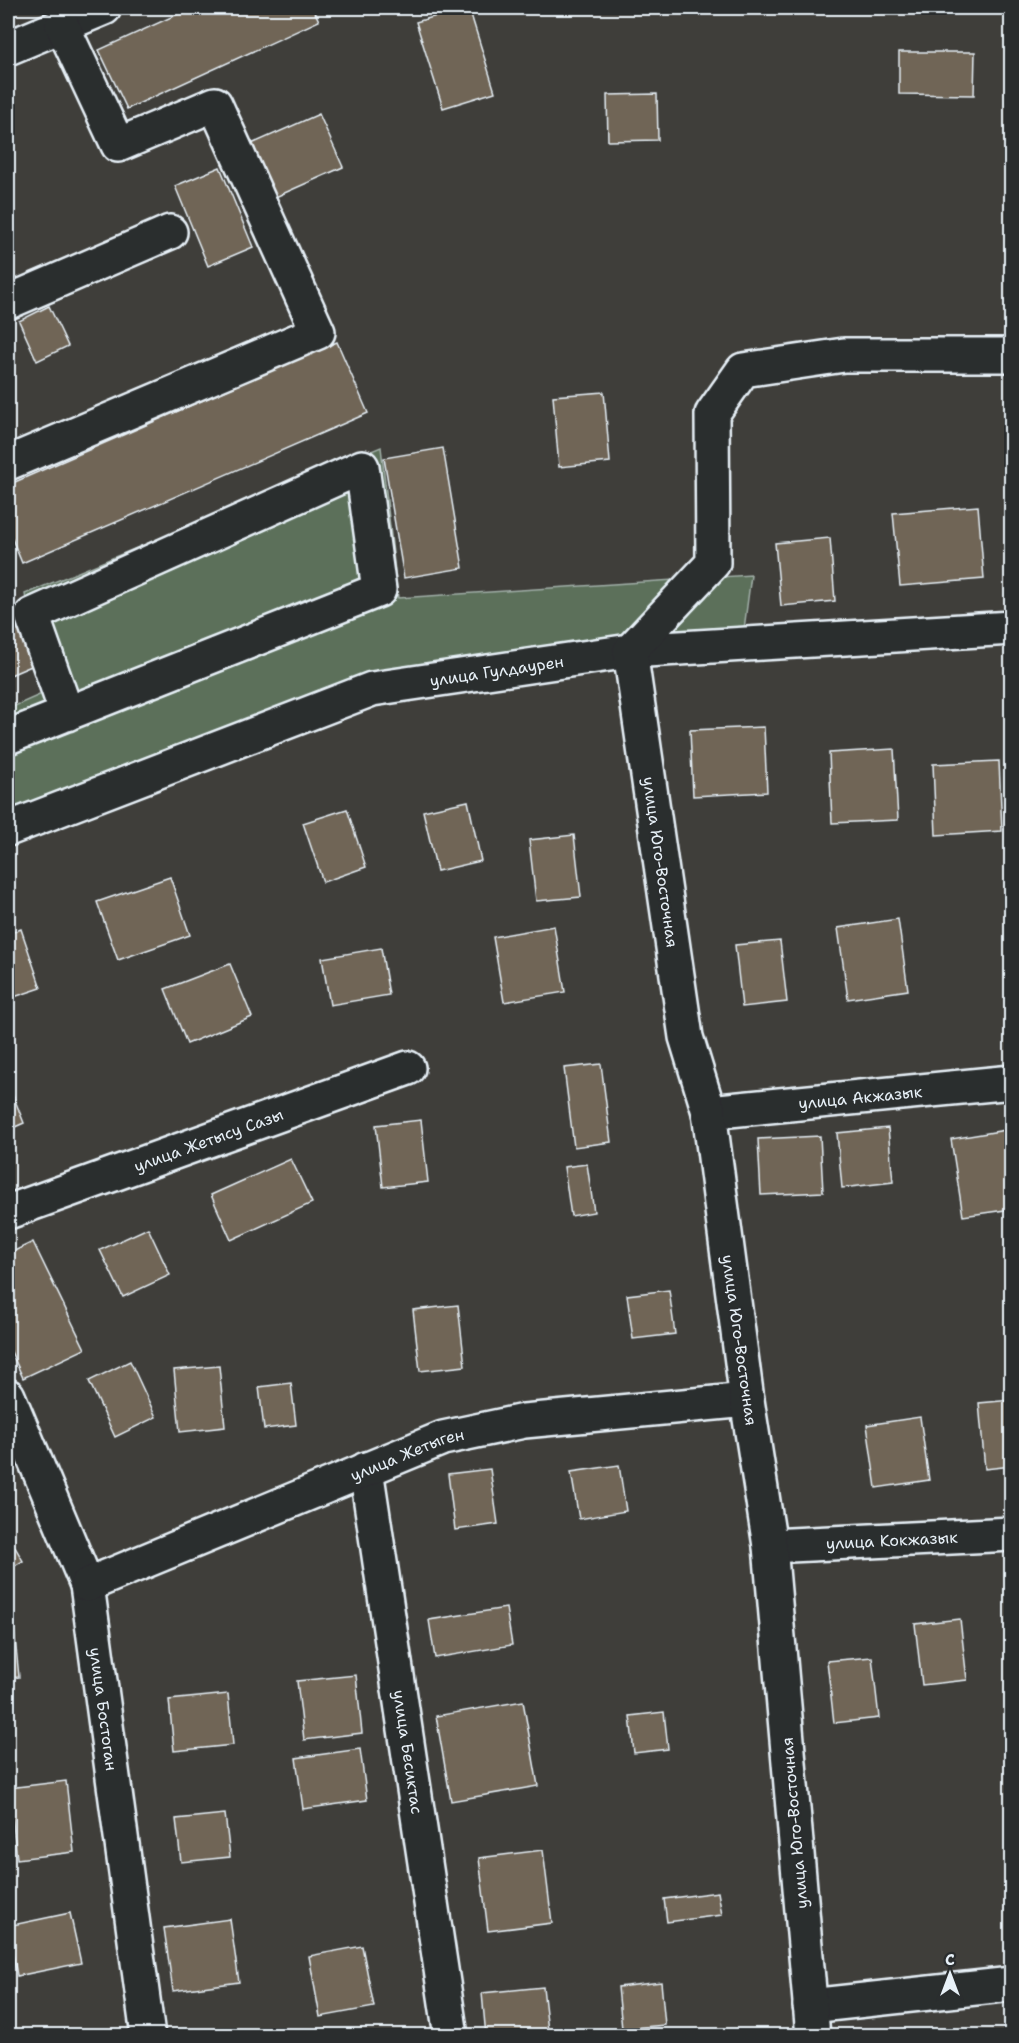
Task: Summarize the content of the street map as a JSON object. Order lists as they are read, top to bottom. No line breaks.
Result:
{"streets":{"street":["улица Гулдаурен","улица Юго-Восточная","улица Акжазык","улица Жетысу Сазы","улица Жетыген","улица Кокжазык","улица Бостоган","улица Бесиктас"]},"crossings":[["улица Гулдаурен","улица Юго-Восточная"],["улица Юго-Восточная","улица Акжазык"],["улица Юго-Восточная","улица Жетыген"],["улица Юго-Восточная","улица Кокжазык"],["улица Жетыген","улица Бостоган"],["улица Жетыген","улица Бесиктас"]],"north":"top"}
